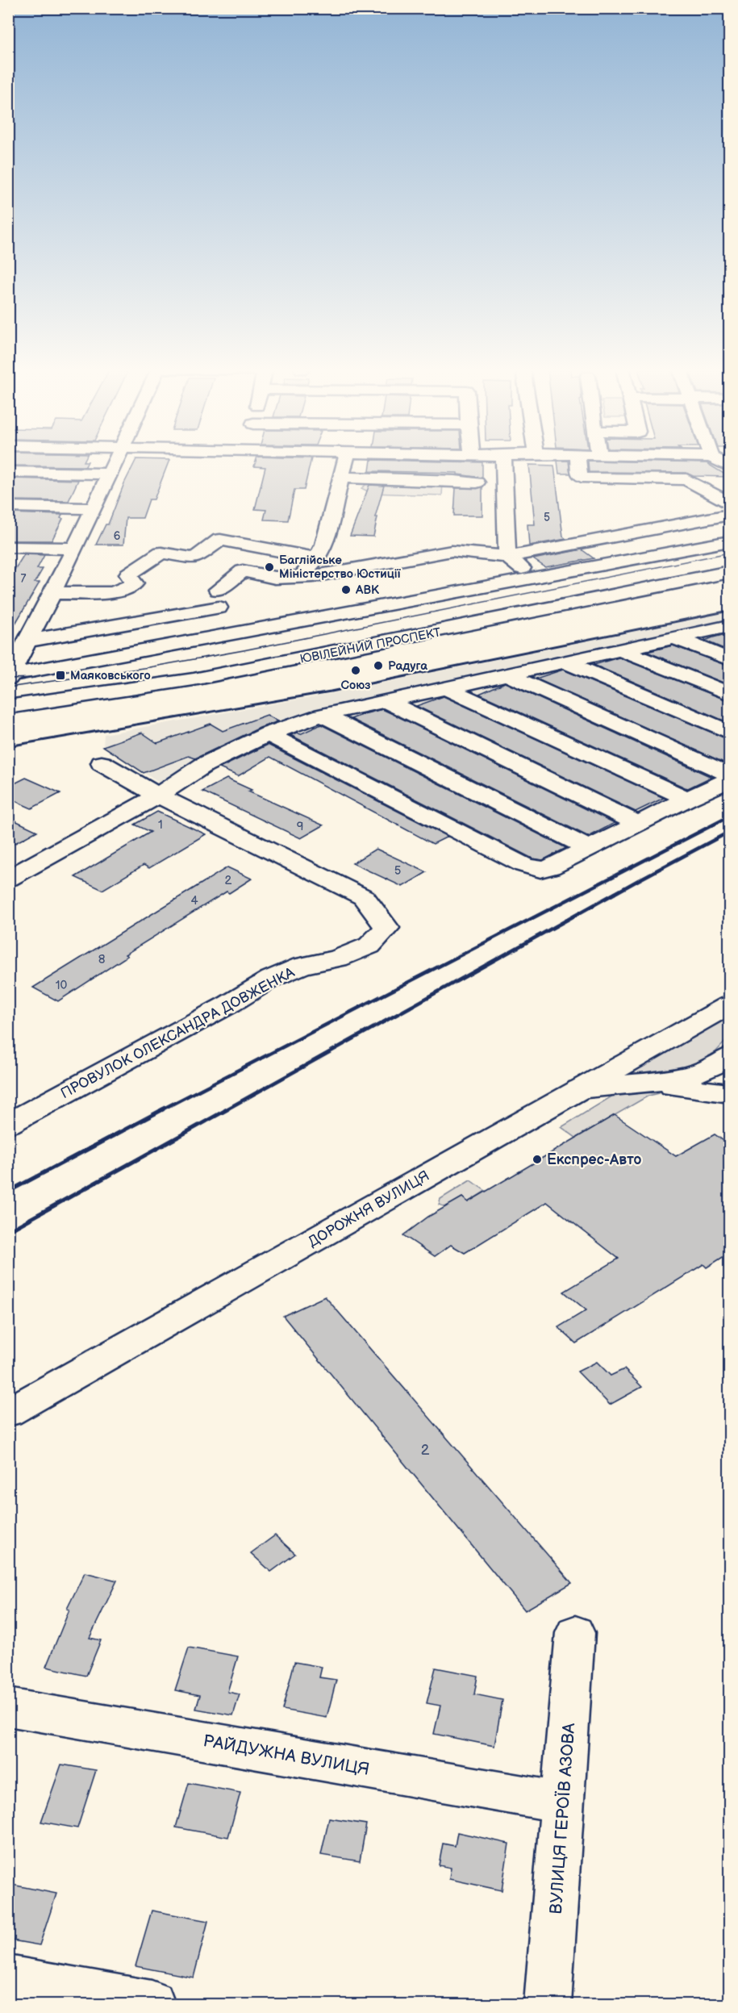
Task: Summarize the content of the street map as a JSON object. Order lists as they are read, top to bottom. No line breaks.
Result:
{"streets":{"street":["ЮВІЛЕЙНИЙ ПРОСПЕКТ","ПРОВУЛОК ОЛЕКСАНДРА ДОВЖЕНКА","ДОРОЖНЯ ВУЛИЦЯ","РАЙДУЖНА ВУЛИЦЯ","ВУЛИЦЯ ГЕРОЇВ АЗОВА"]},"crossings":[["РАЙДУЖНА ВУЛИЦЯ","ВУЛИЦЯ ГЕРОЇВ АЗОВА"]],"places":{"other":["Баглійське Міністерство Юстиції","АВК","Радуга","Союз","Експрес-Авто"],"transit":["Маяковського"]},"house_numbers":["5","6","7","1","9","5","2","4","8","10","2"]}
